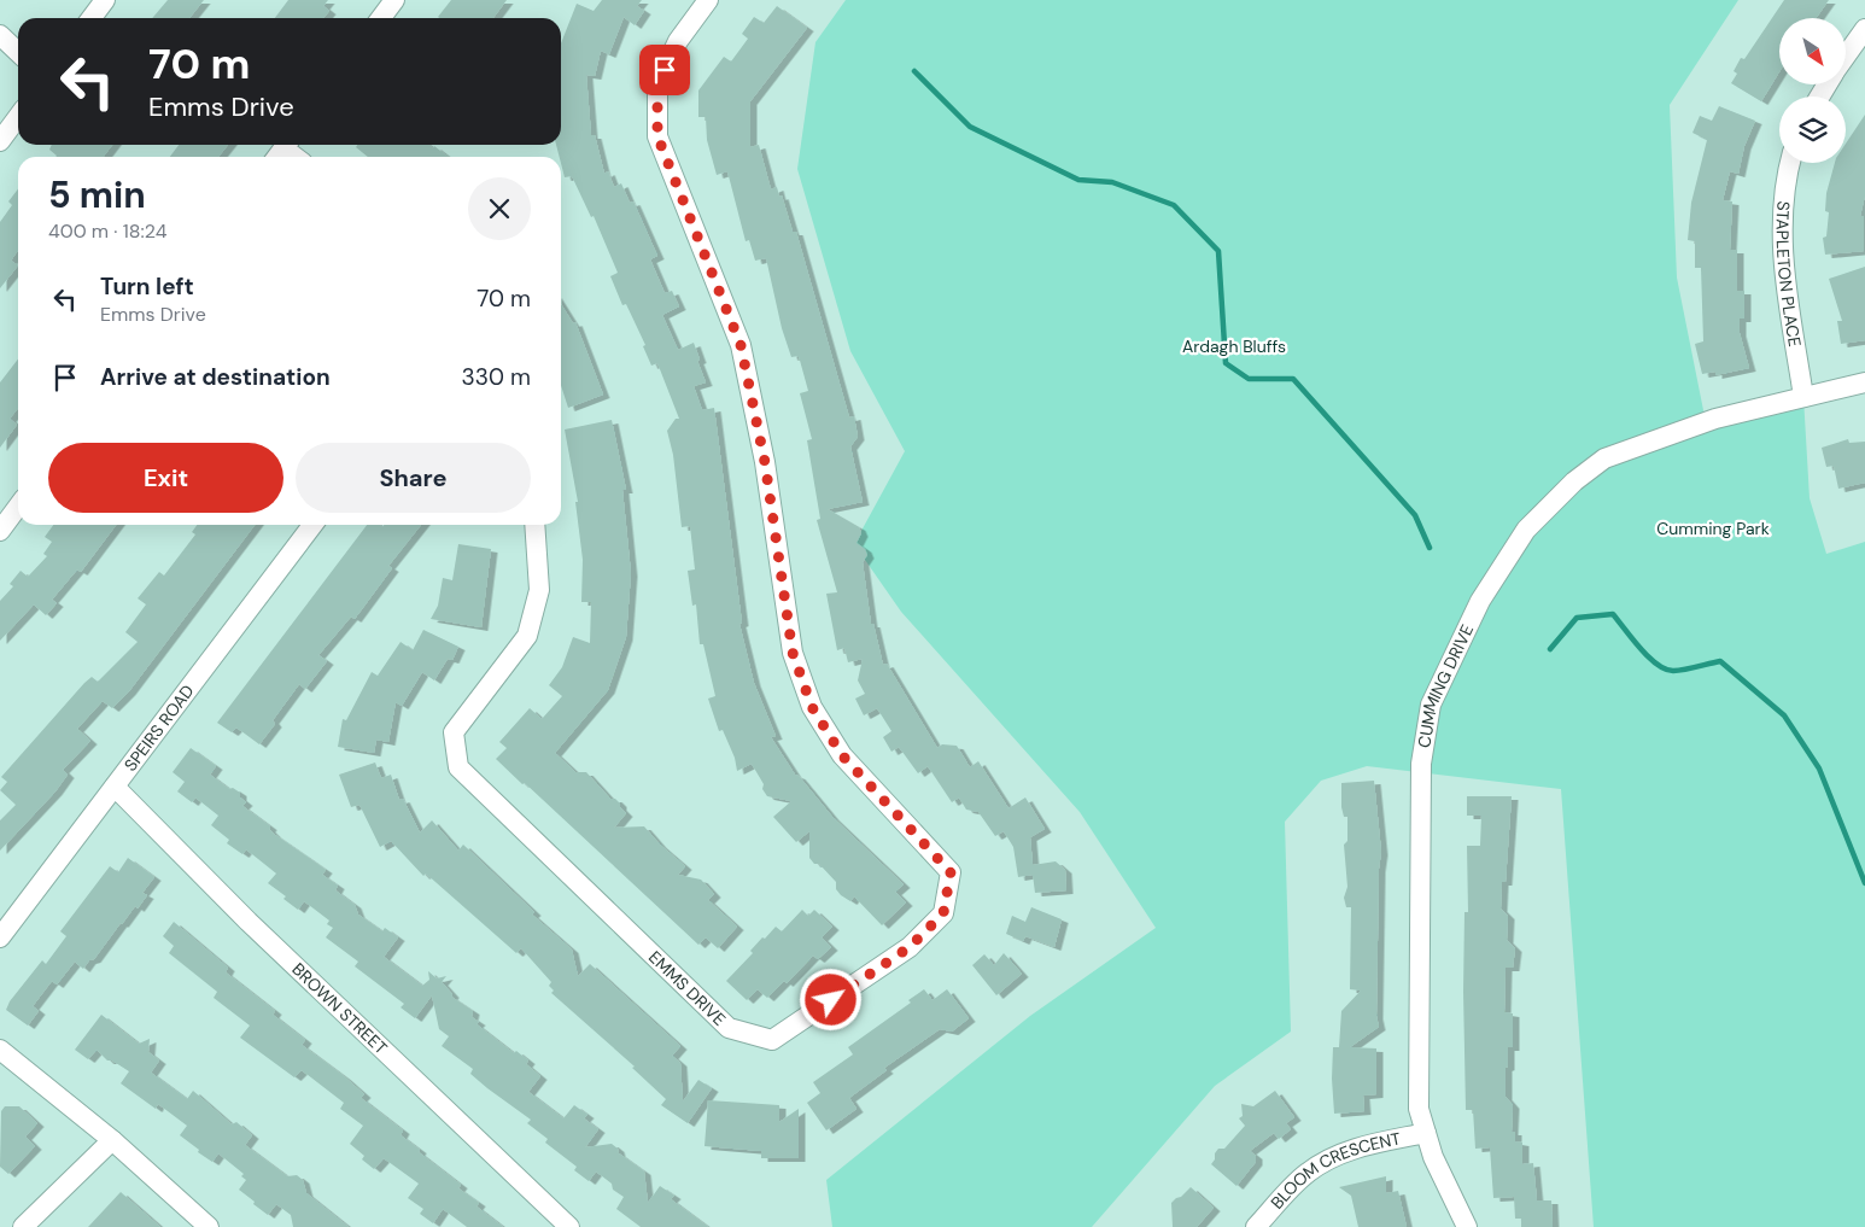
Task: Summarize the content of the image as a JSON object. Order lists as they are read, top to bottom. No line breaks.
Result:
{"streets":{"street":["STAPLETON PLACE","CUMMING DRIVE","SPEIRS ROAD","EMMS DRIVE","BROWN STREET","BLOOM CRESCENT"]},"crossings":[["STAPLETON PLACE","CUMMING DRIVE"],["CUMMING DRIVE","BLOOM CRESCENT"],["SPEIRS ROAD","BROWN STREET"]],"parks":["Ardagh Bluffs","Cumming Park"],"north":"bottom right","page":{"turn":["70 m","Emms Drive"],"heading":["5 min","400 m · 18:24"],"list":[{"name":"Turn left","note":"Emms Drive","value":"70 m"},{"name":"Arrive at destination","value":"330 m"}],"buttons":["Exit","Share"]}}
